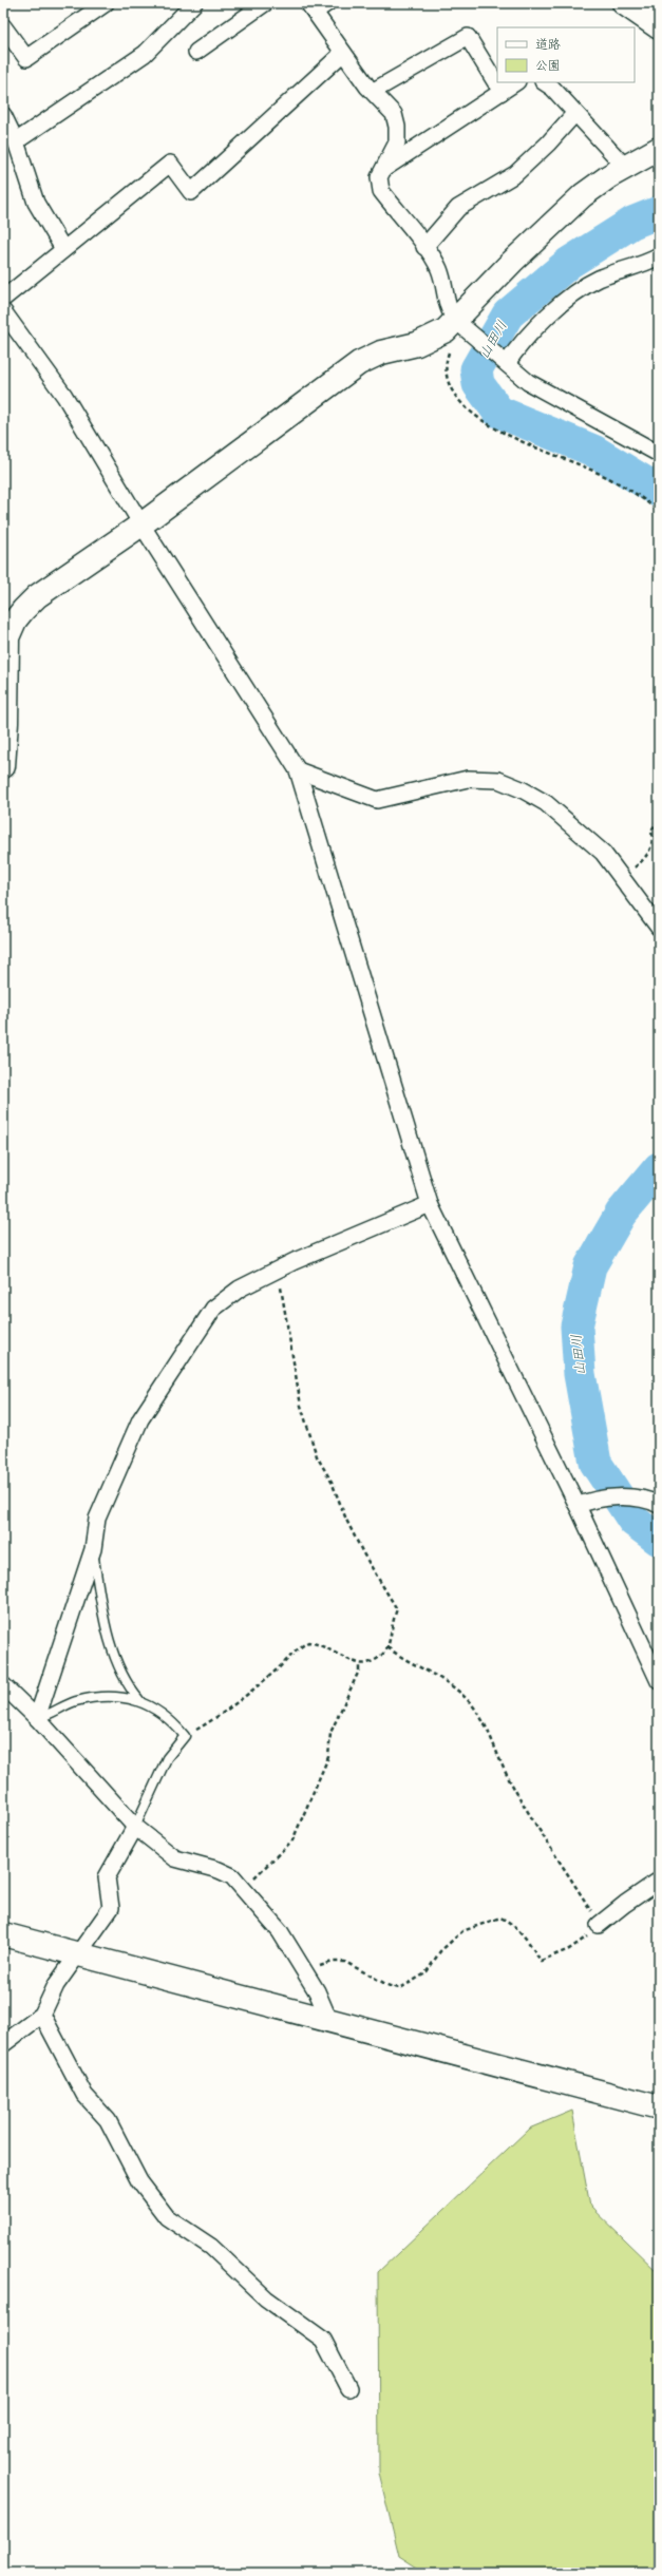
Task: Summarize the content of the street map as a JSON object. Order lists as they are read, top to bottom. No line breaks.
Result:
{"water":["山田川"],"legend":["道路","公園"]}
